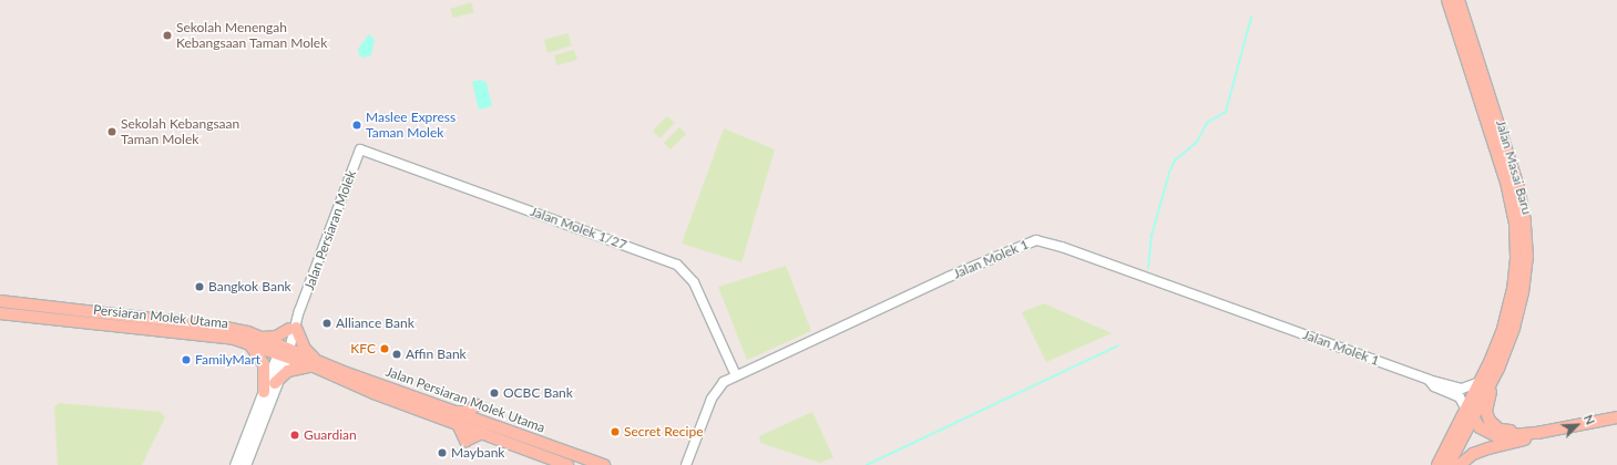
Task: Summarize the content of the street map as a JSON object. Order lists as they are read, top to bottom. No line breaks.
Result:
{"streets":{"main road":["Jalan Masai Baru","Jalan Persiaran Molek","Persiaran Molek Utama","Jalan Persiaran Molek Utama"],"street":["Jalan Molek 1/27","Jalan Molek 1"]},"crossings":[["Jalan Masai Baru","Jalan Molek 1"],["Jalan Molek 1/27","Jalan Persiaran Molek"],["Jalan Molek 1/27","Jalan Molek 1"],["Jalan Persiaran Molek","Persiaran Molek Utama"],["Persiaran Molek Utama","Jalan Persiaran Molek Utama"]],"places":["Sekolah Menengah Kebangsaan Taman Molek","Maslee Express Taman Molek","Sekolah Kebangsaan Taman Molek","Bangkok Bank","Alliance Bank","KFC","Affin Bank","FamilyMart","OCBC Bank","Secret Recipe","Guardian","Maybank"],"north":"top right"}
